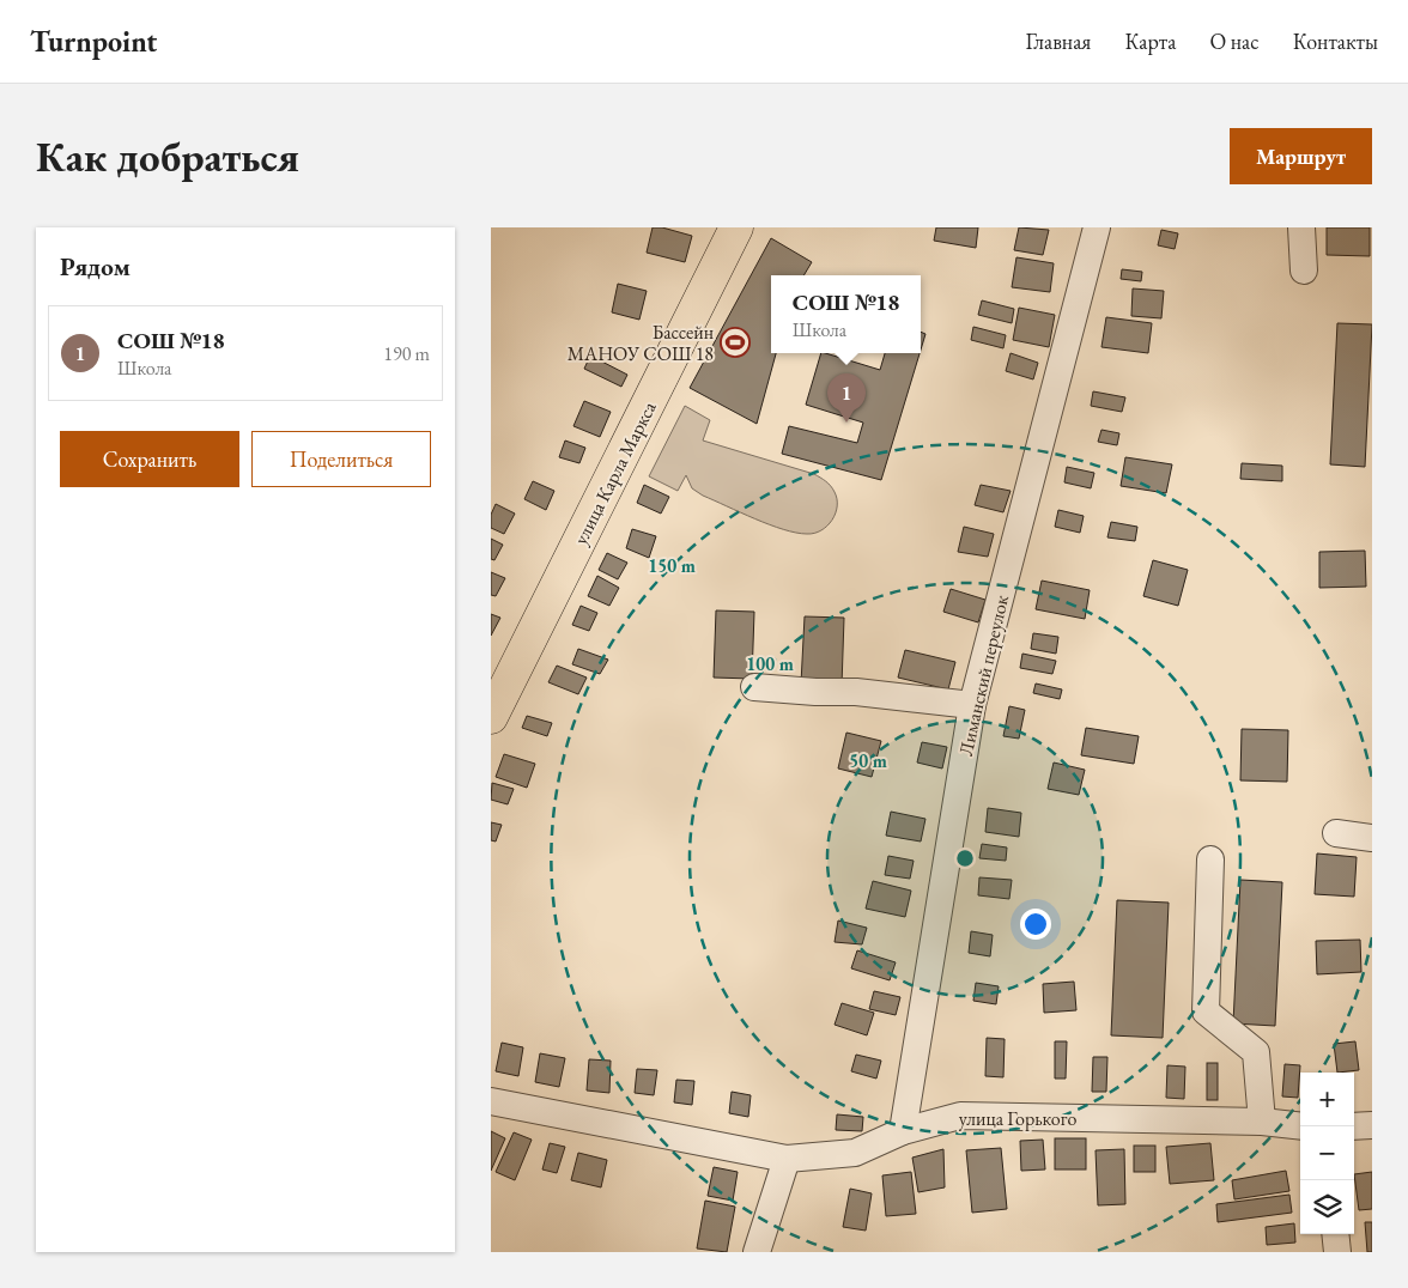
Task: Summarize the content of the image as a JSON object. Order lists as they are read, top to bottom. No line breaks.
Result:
{"streets":{"main road":["улица Карла Маркса"],"street":["Лиманский переулок","улица Горького"]},"crossings":[["Лиманский переулок","улица Горького"]],"places":{"sports":["Бассейн МАНОУ СОШ 18"]},"page":{"header":"Turnpoint","nav":["Главная","Карта","О нас","Контакты"],"buttons":["Маршрут",["Сохранить","Поделиться"]],"title":"Как добраться","heading":"Рядом","popup":["СОШ №18","Школа"],"list":[{"mark":"1","name":"СОШ №18","note":"Школа","value":"190 m"}],"pins":"1","map_buttons":["+","−"]},"rings":["150 m","100 m","50 m"]}
